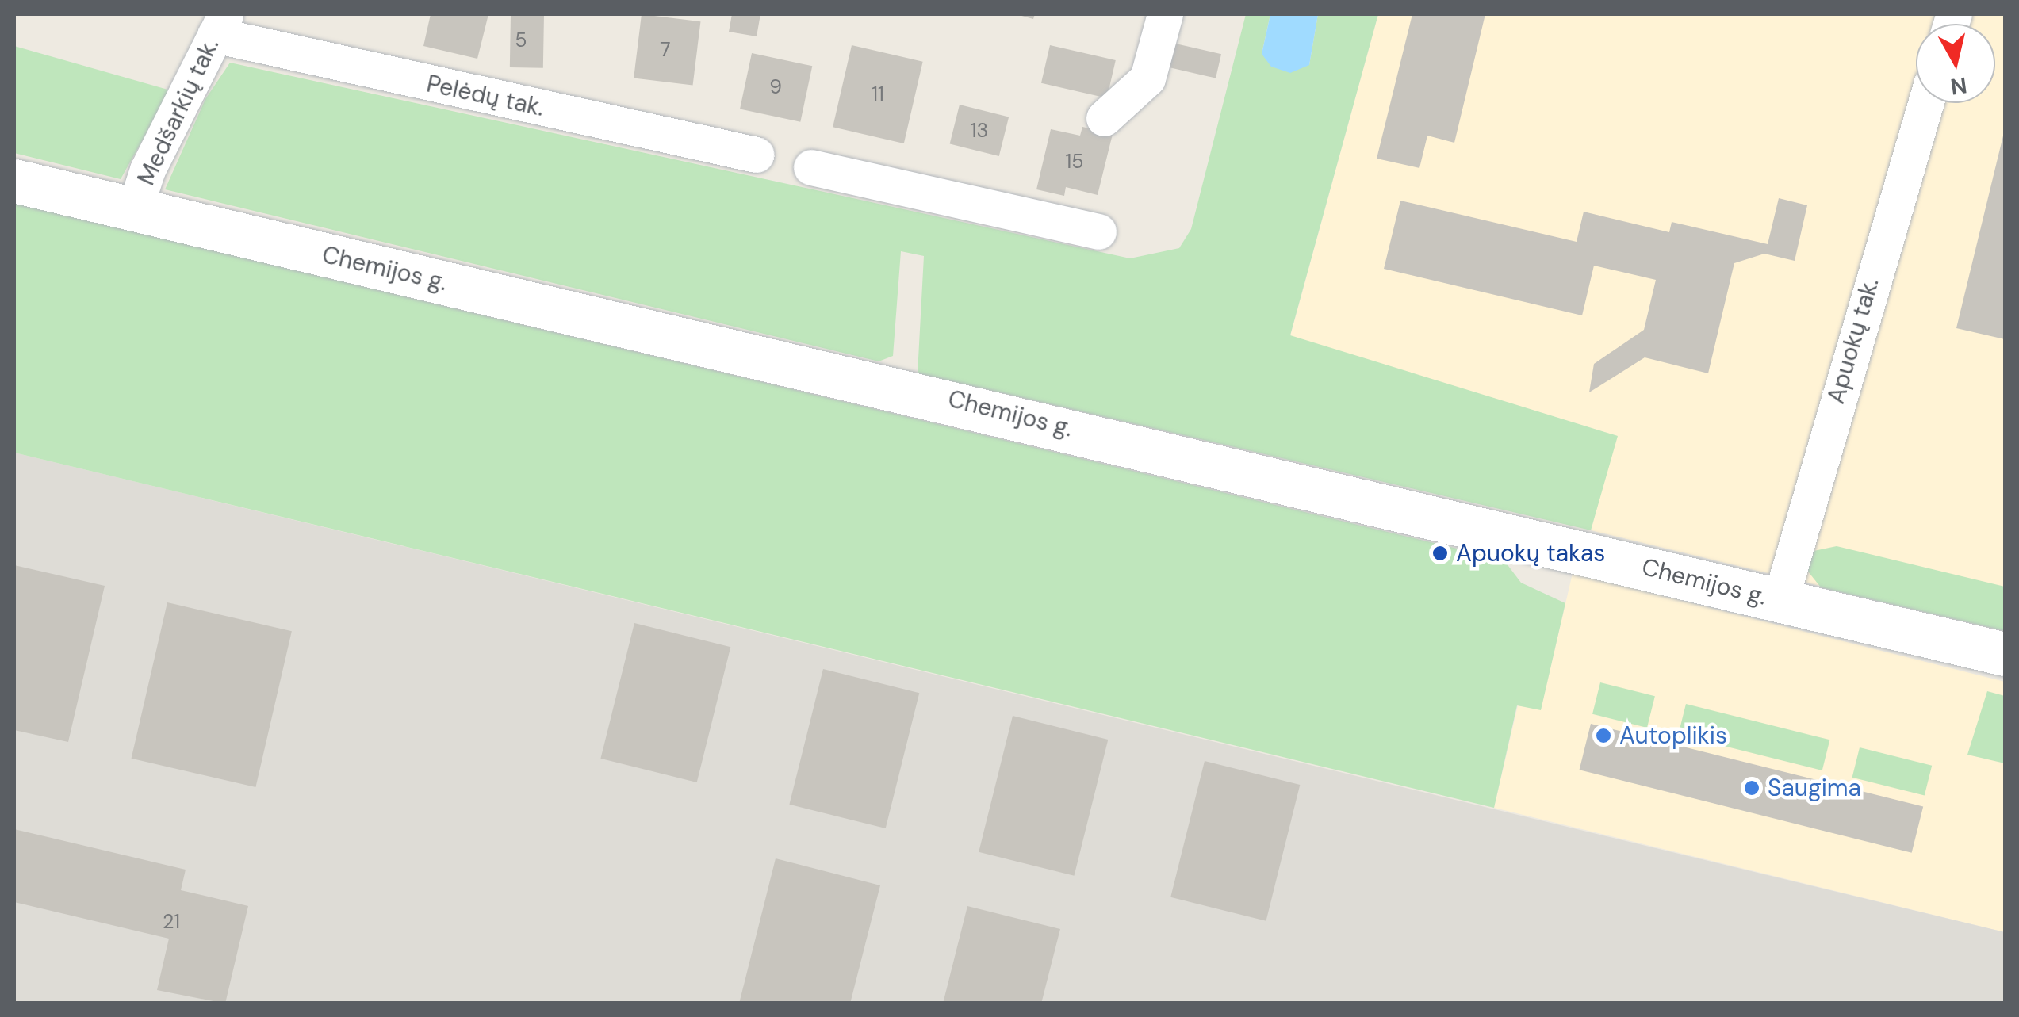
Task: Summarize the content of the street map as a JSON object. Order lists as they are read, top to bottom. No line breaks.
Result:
{"streets":{"main road":["Chemijos g."],"street":["Pelėdų tak.","Medšarkių tak.","Apuokų tak."]},"crossings":[["Pelėdų tak.","Medšarkių tak."],["Medšarkių tak.","Chemijos g."],["Chemijos g.","Apuokų tak."]],"places":["Apuokų takas","Autoplikis","Saugima"],"house_numbers":["5","7","9","11","13","15","21"],"north":"bottom"}
